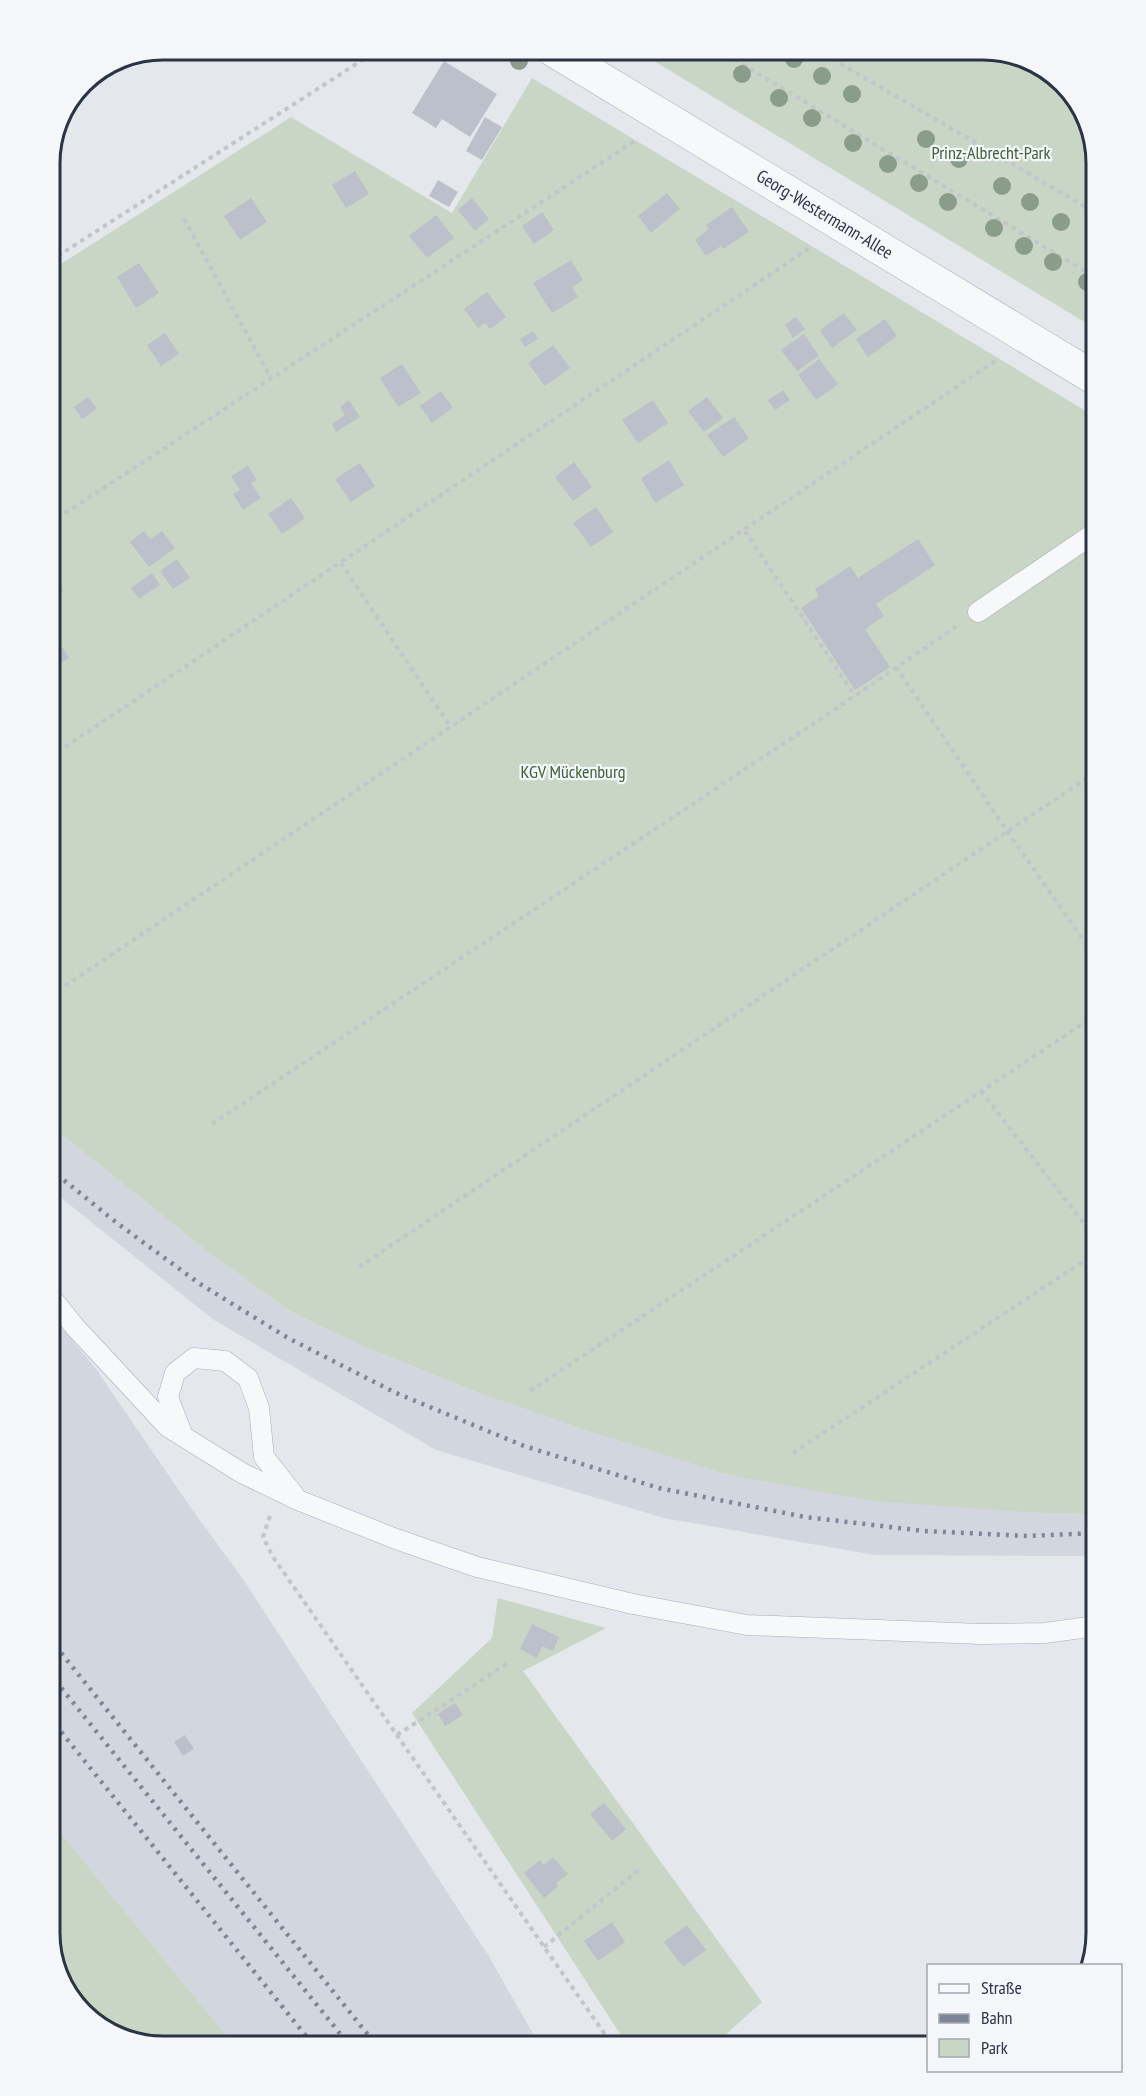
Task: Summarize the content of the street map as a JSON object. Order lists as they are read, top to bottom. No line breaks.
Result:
{"streets":{"street":["Georg-Westermann-Allee"]},"parks":["Prinz-Albrecht-Park","KGV Mückenburg"],"legend":["Straße","Bahn","Park"]}
